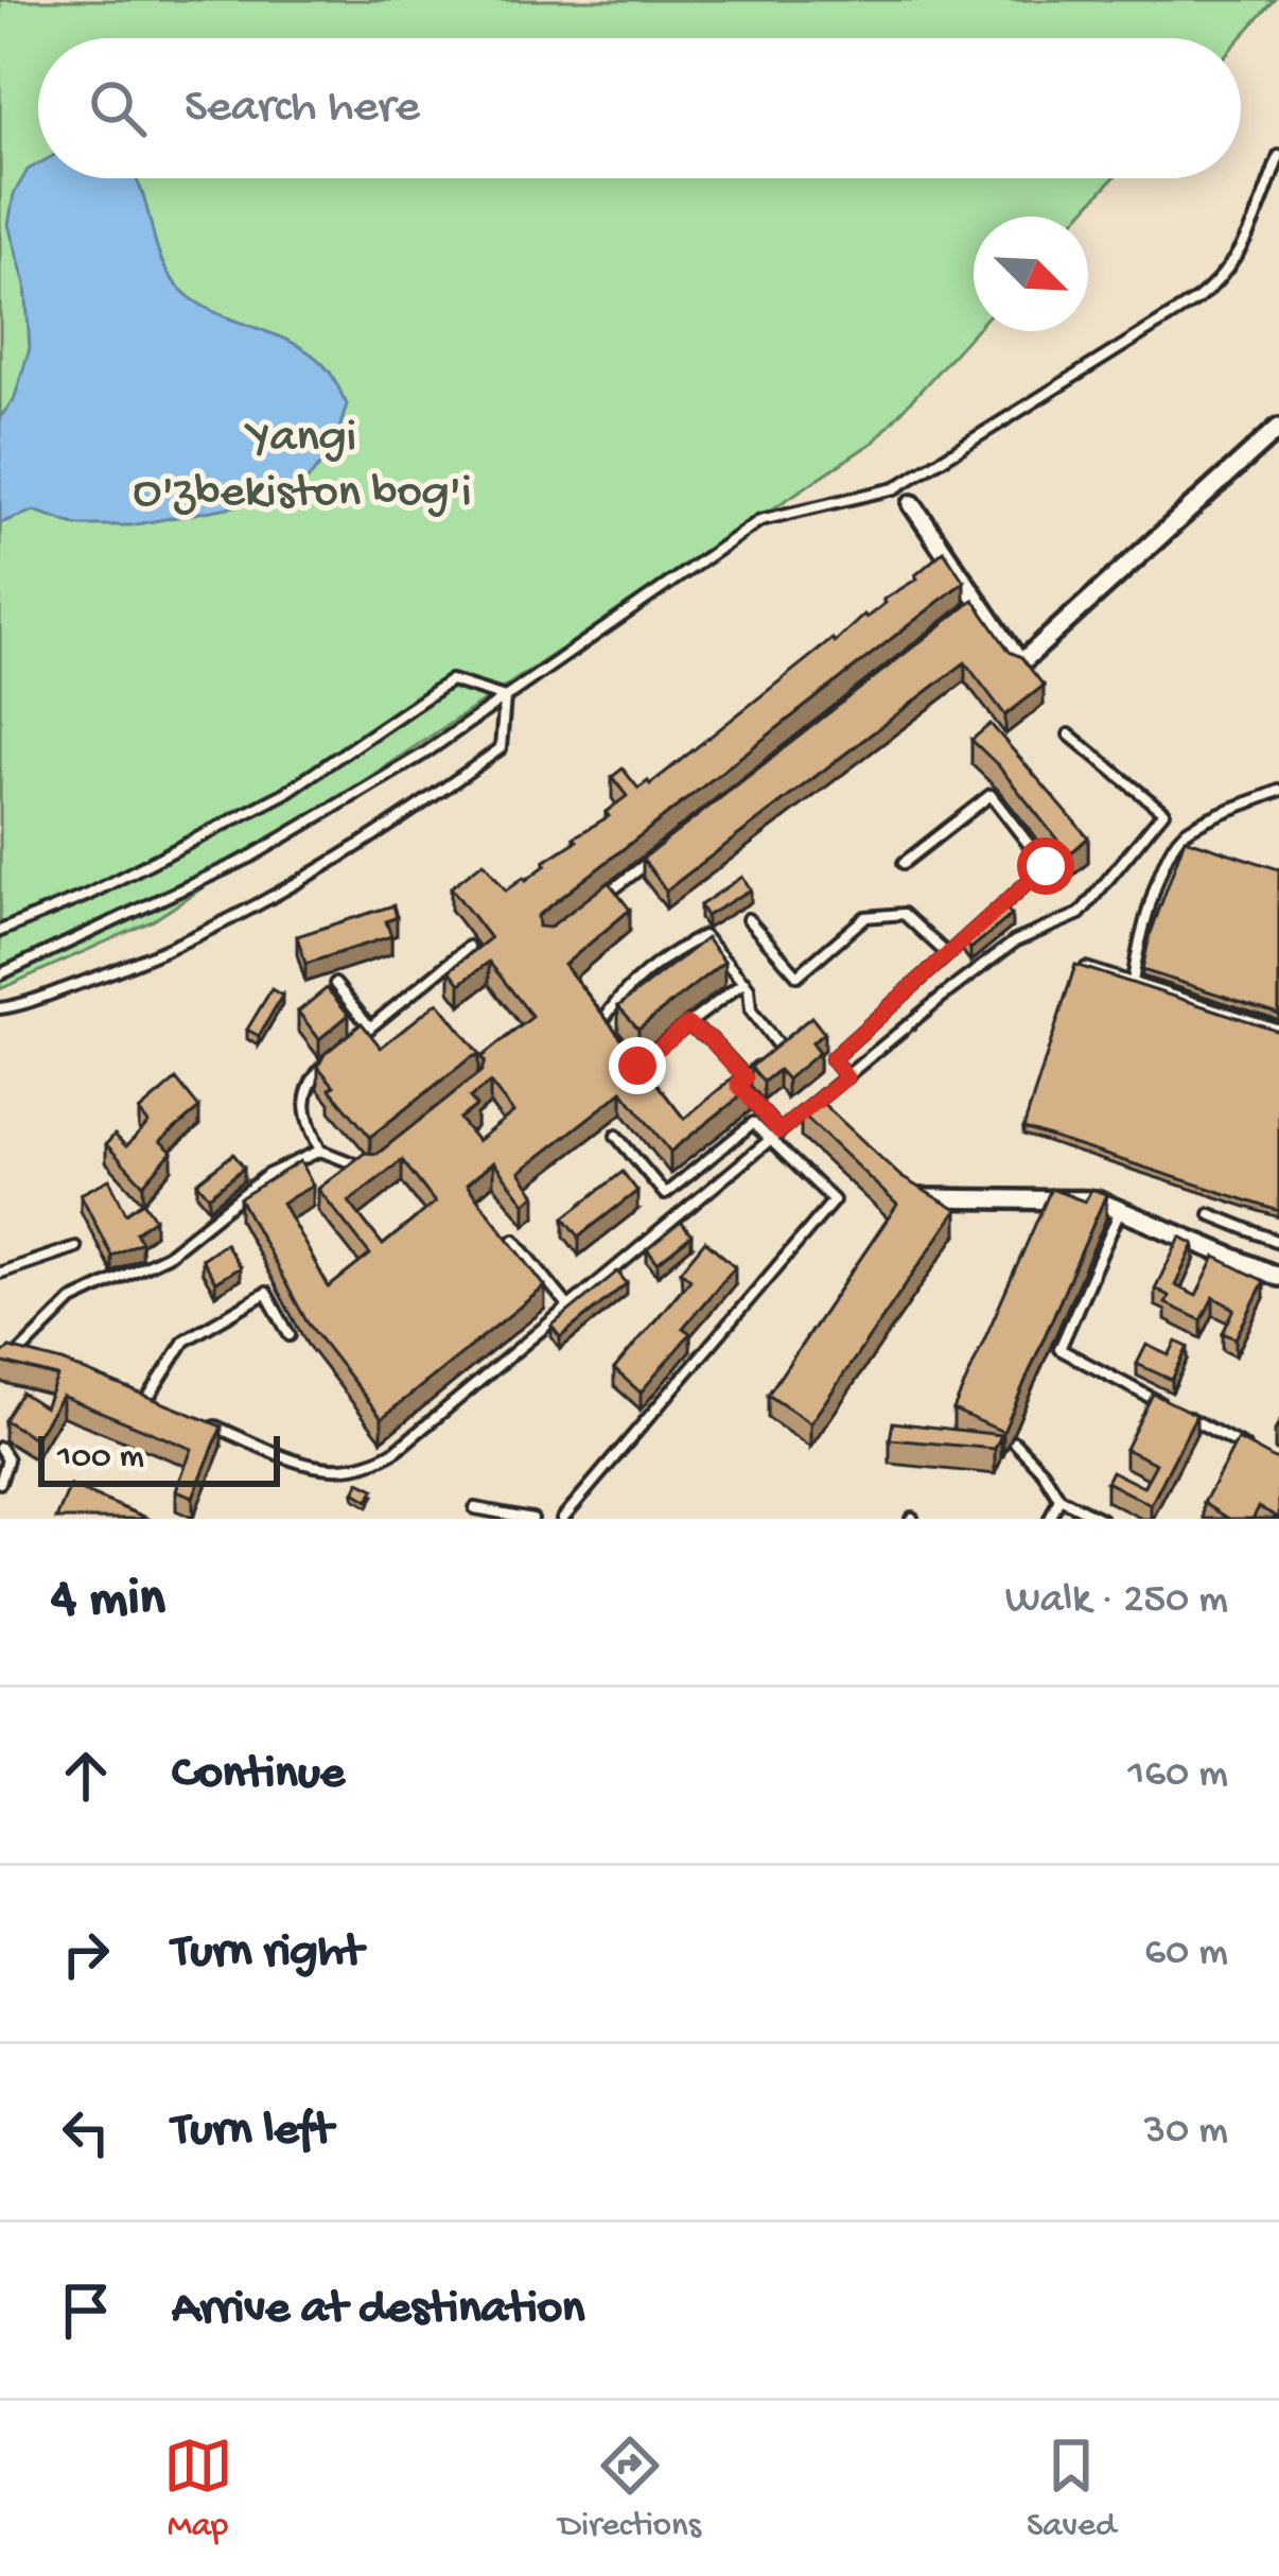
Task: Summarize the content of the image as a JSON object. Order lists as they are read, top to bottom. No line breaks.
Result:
{"parks":["Yangi O'zbekiston bog'i"],"scale_bar":"100 m","north":"bottom right","page":{"search":"Search here","scale":"100 m","heading":["4 min","Walk · 250 m"],"list":[["Continue","160 m"],["Turn right","60 m"],["Turn left","30 m"],"Arrive at destination"],"nav":["Map","Directions","Saved"]}}
